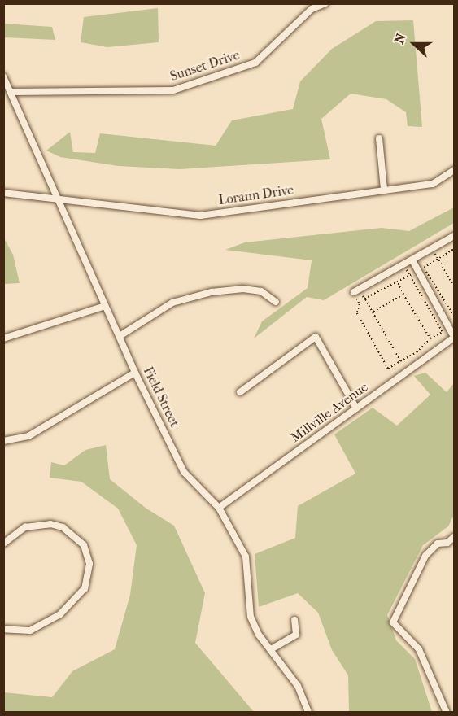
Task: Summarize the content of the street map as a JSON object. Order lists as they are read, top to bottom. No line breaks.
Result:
{"streets":{"street":["Sunset Drive","Lorann Drive","Field Street","Millville Avenue"]},"crossings":[["Sunset Drive","Field Street"],["Lorann Drive","Field Street"],["Field Street","Millville Avenue"]],"north":"left"}
